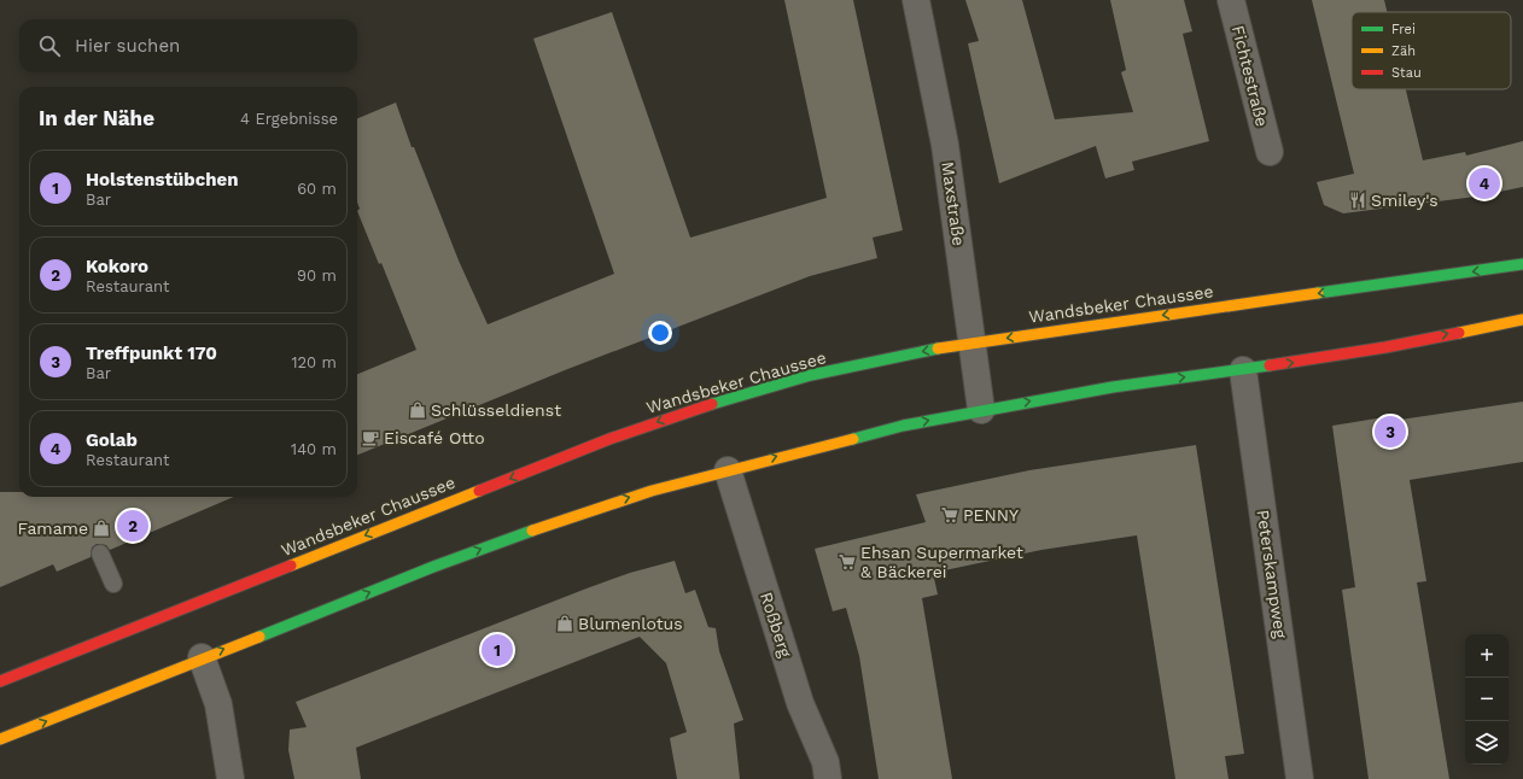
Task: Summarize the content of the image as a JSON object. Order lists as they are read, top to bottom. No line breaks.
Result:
{"streets":{"main road":["Wandsbeker Chaussee"],"street":["Fichtestraße","Maxstraße","Peterskampweg","Roßberg"]},"crossings":[["Maxstraße","Wandsbeker Chaussee"]],"places":{"restaurant":["Smiley's"],"shop":["Schlüsseldienst","Famame","Blumenlotus"],"cafe":["Eiscafé Otto"],"supermarket":["PENNY","Ehsan Supermarket & Bäckerei"]},"legend":["Frei","Zäh","Stau"],"page":{"search":"Hier suchen","heading":["In der Nähe","4 Ergebnisse"],"list":[{"mark":"1","name":"Holstenstübchen","note":"Bar","value":"60 m"},{"mark":"2","name":"Kokoro","note":"Restaurant","value":"90 m"},{"mark":"3","name":"Treffpunkt 170","note":"Bar","value":"120 m"},{"mark":"4","name":"Golab","note":"Restaurant","value":"140 m"}],"pins":["4","3","2","1"],"map_buttons":["+","−"]}}
